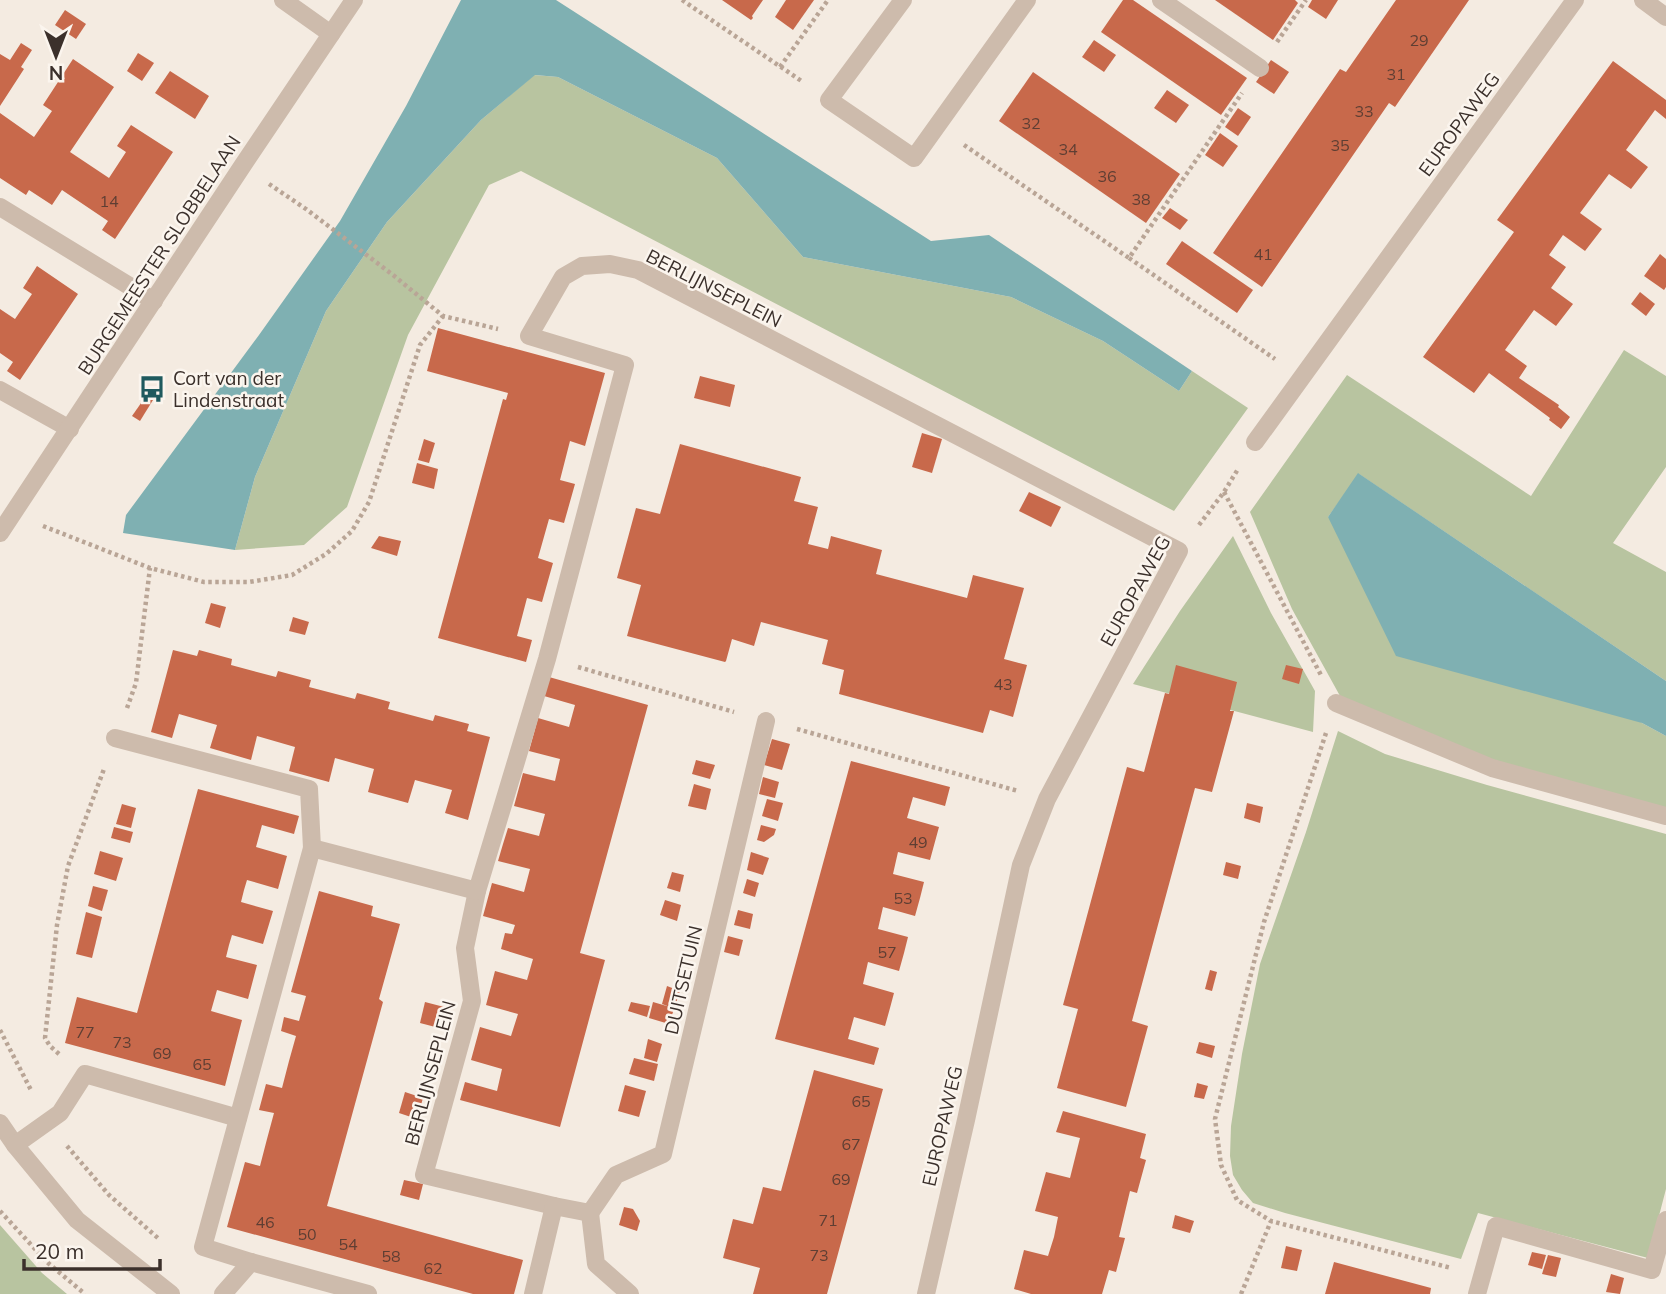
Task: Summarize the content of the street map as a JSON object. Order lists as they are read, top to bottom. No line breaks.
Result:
{"streets":{"street":["EUROPAWEG","BURGEMEESTER SLOBBELAAN","BERLIJNSEPLEIN","DUITSETUIN"]},"crossings":[["EUROPAWEG","BERLIJNSEPLEIN"]],"places":{"bus stop":["Cort van der Lindenstraat"]},"house_numbers":["29","31","33","32","35","34","36","38","14","41","43","49","53","57","77","73","69","65","65","67","69","71","46","50","54","73","58","62"],"scale_bar":"20 m","north":"bottom"}
